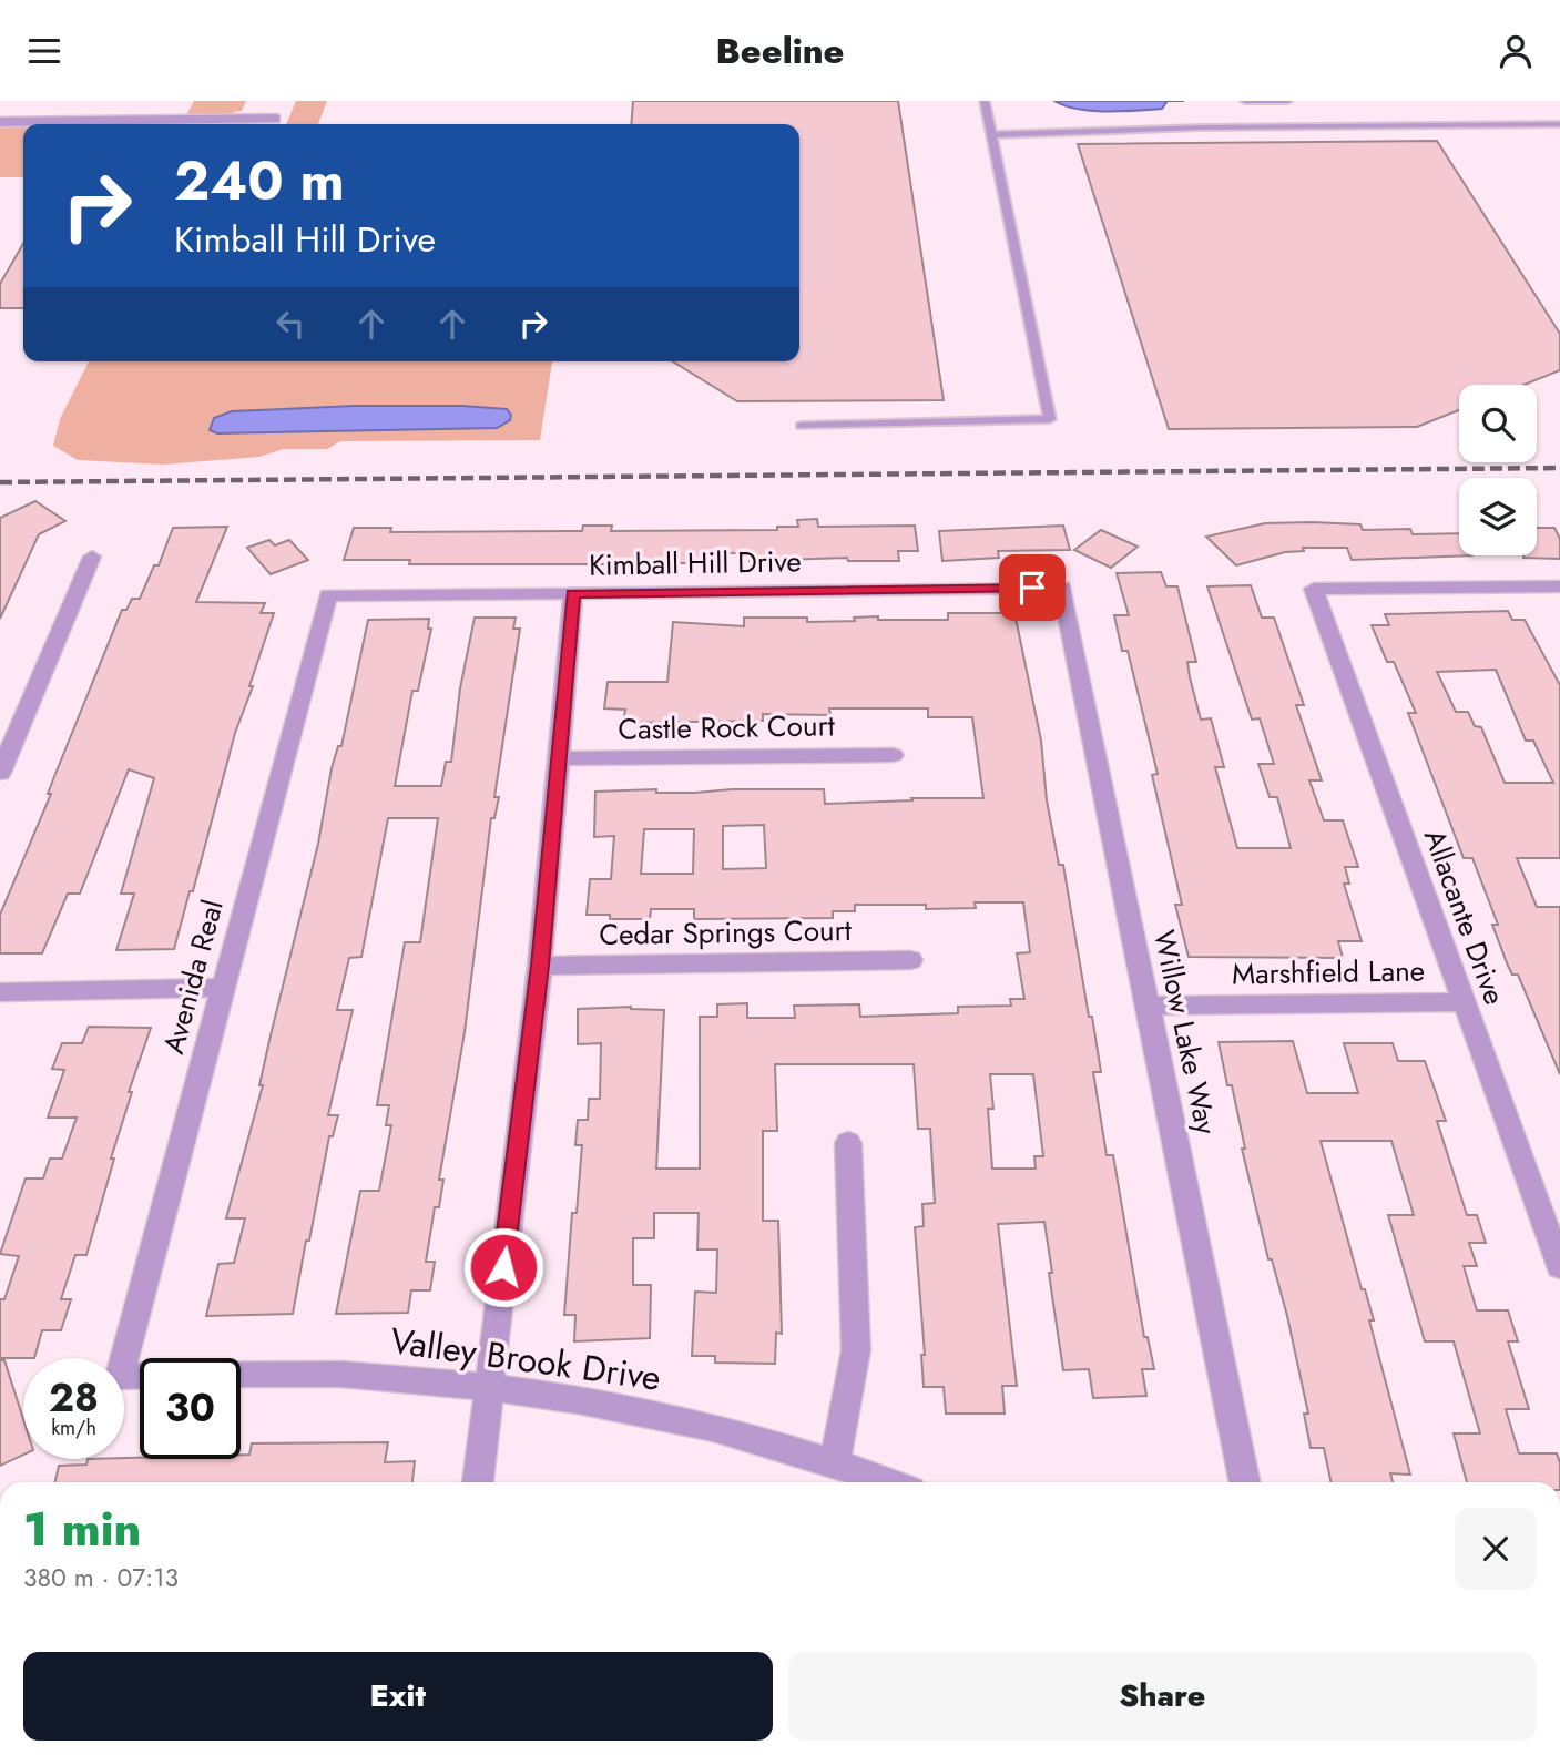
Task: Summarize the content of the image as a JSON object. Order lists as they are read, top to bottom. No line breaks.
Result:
{"streets":{"street":["Kimball Hill Drive","Castle Rock Court","Allacante Drive","Cedar Springs Court","Marshfield Lane","Avenida Real","Willow Lake Way","Valley Brook Drive"]},"crossings":[["Kimball Hill Drive","Avenida Real"],["Kimball Hill Drive","Willow Lake Way"],["Allacante Drive","Marshfield Lane"],["Marshfield Lane","Willow Lake Way"]],"page":{"header":"Beeline","turn":["240 m","Kimball Hill Drive"],"speed":"28 km/h","limit":"30","heading":["1 min","380 m · 07:13"],"buttons":["Exit","Share"]}}
